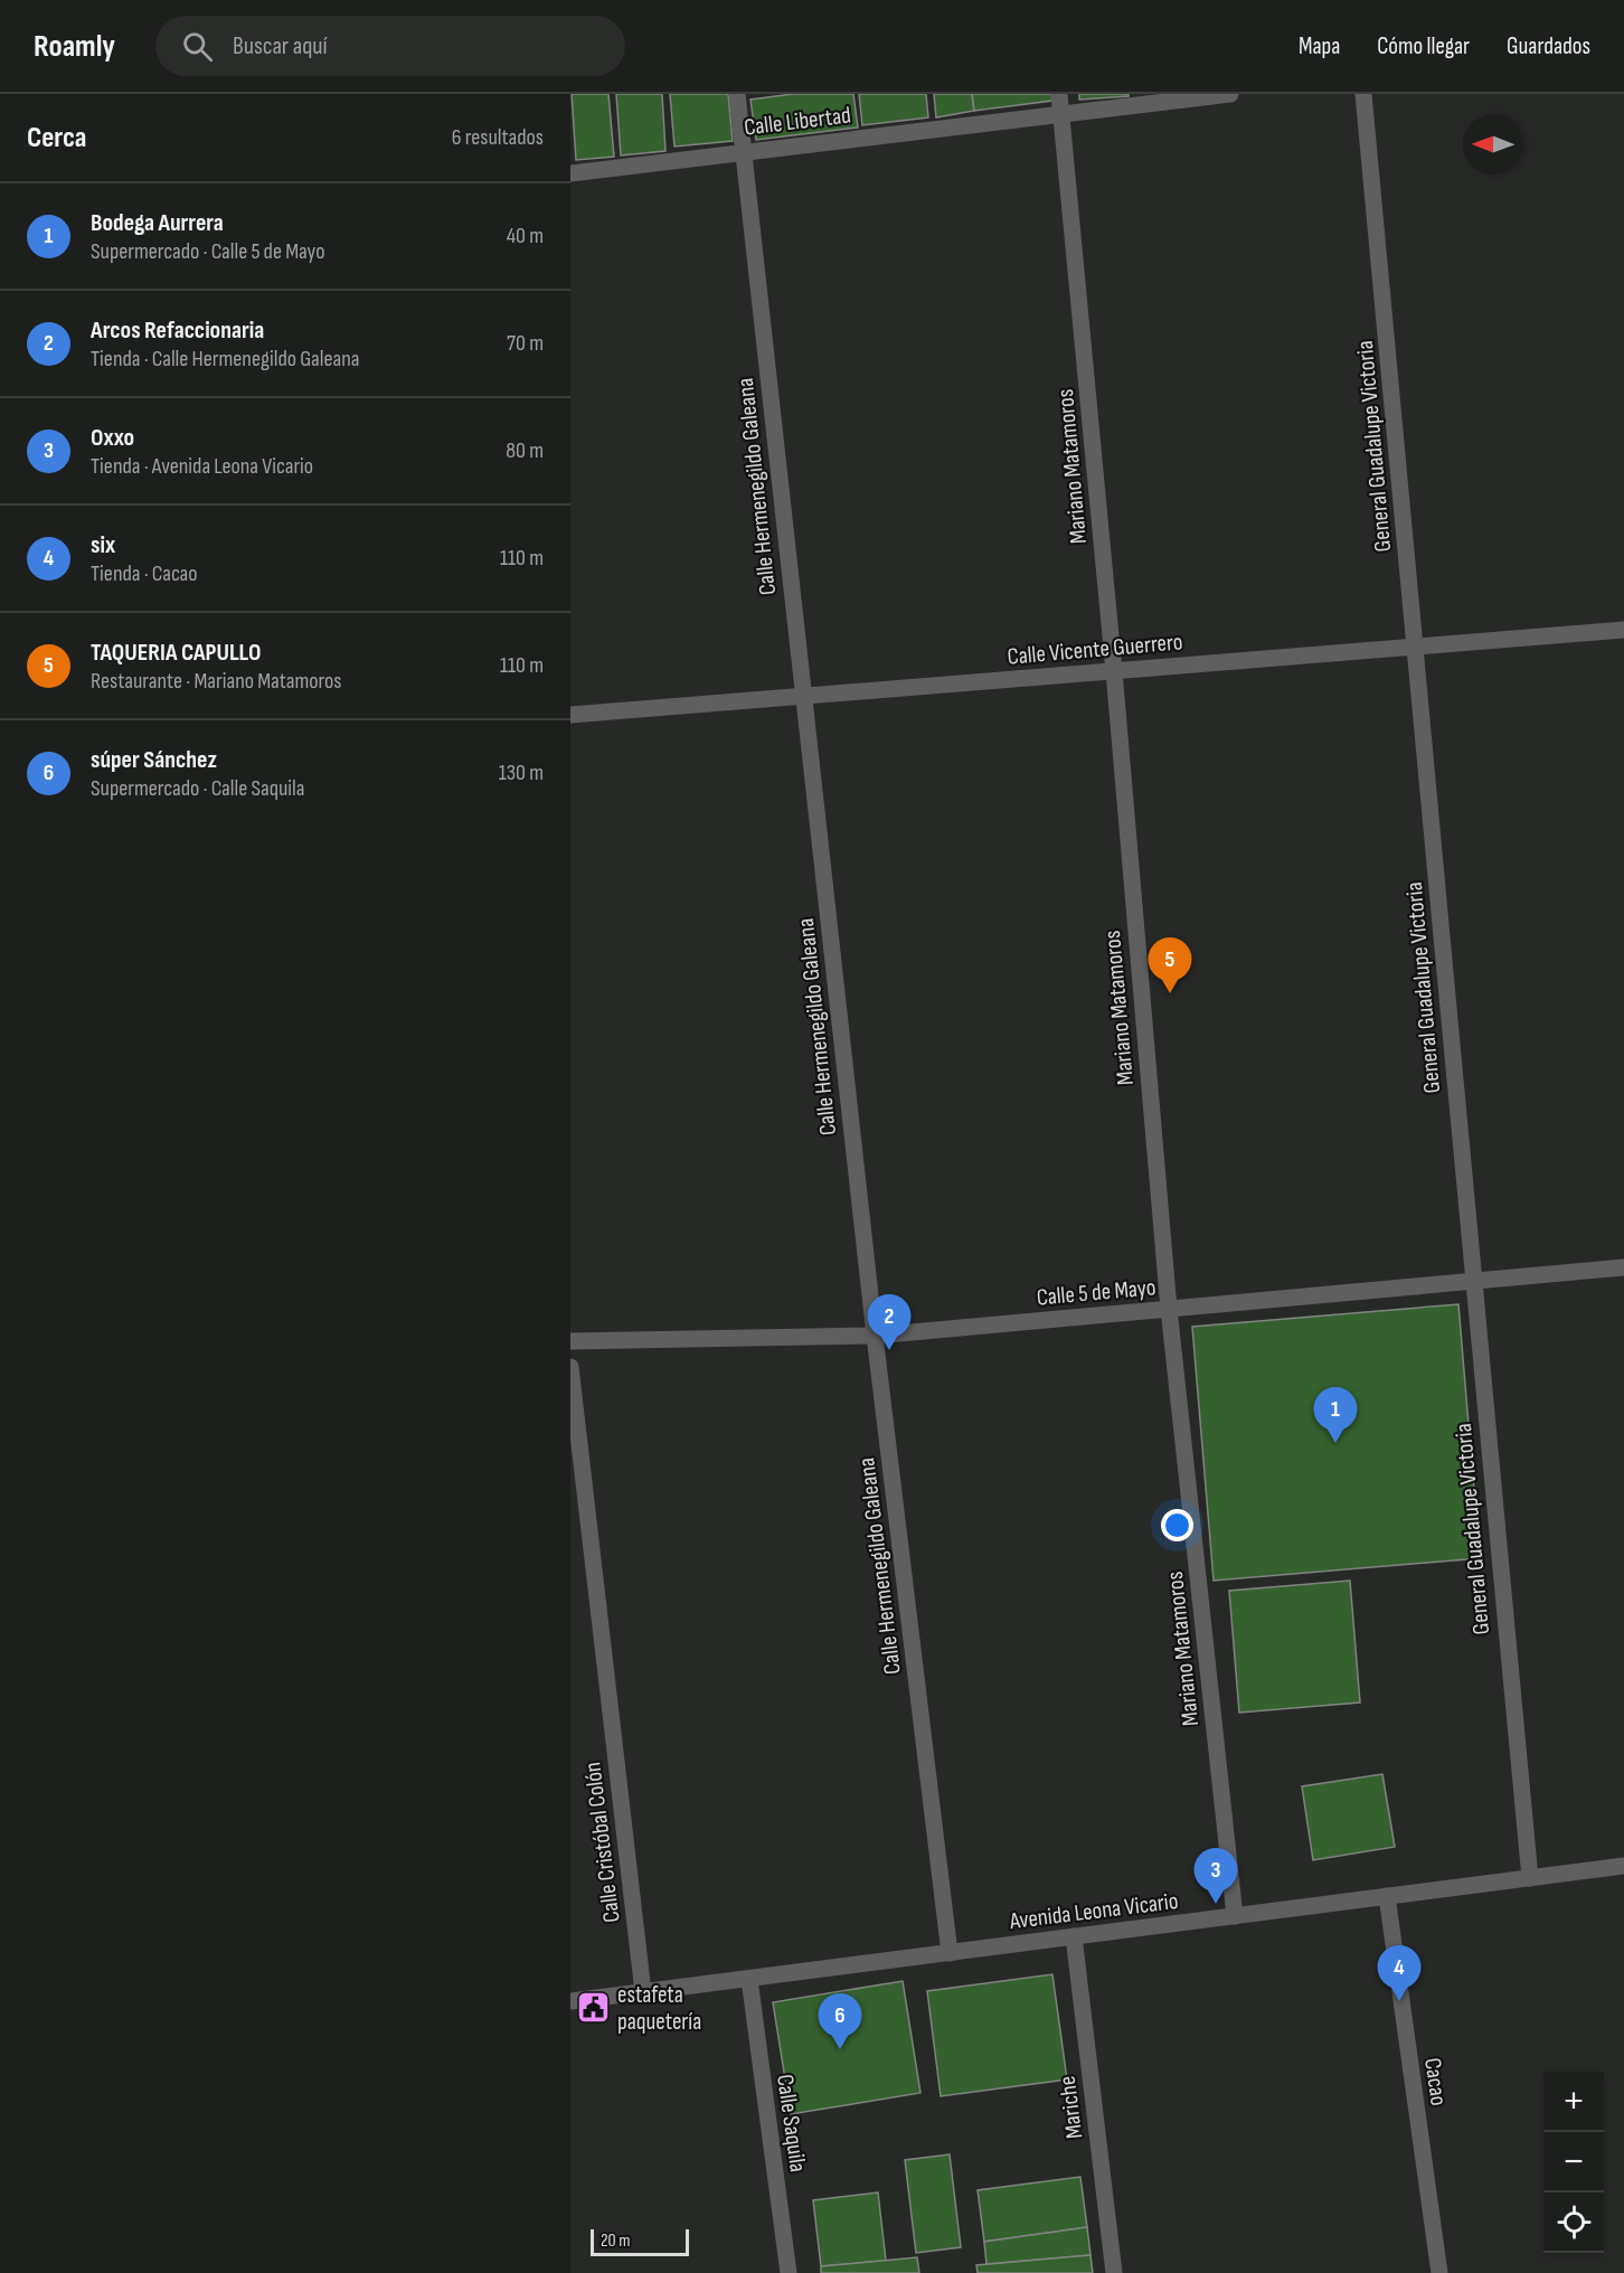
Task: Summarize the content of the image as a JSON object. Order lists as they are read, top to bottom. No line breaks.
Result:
{"streets":{"street":["Calle Libertad","General Guadalupe Victoria","Mariano Matamoros","Calle Hermenegildo Galeana","Calle Vicente Guerrero","Calle 5 de Mayo","Calle Cristóbal Colón","Avenida Leona Vicario","Cacao","Mariche","Calle Saquila"]},"crossings":[["Calle Libertad","Mariano Matamoros"],["Calle Libertad","Calle Hermenegildo Galeana"],["General Guadalupe Victoria","Calle Vicente Guerrero"],["General Guadalupe Victoria","Calle 5 de Mayo"],["General Guadalupe Victoria","Avenida Leona Vicario"],["Mariano Matamoros","Calle Vicente Guerrero"],["Mariano Matamoros","Calle 5 de Mayo"],["Mariano Matamoros","Avenida Leona Vicario"],["Calle Hermenegildo Galeana","Calle Vicente Guerrero"],["Calle Hermenegildo Galeana","Calle 5 de Mayo"],["Calle Hermenegildo Galeana","Avenida Leona Vicario"],["Calle Cristóbal Colón","Avenida Leona Vicario"],["Avenida Leona Vicario","Cacao"],["Avenida Leona Vicario","Mariche"],["Avenida Leona Vicario","Calle Saquila"]],"places":{"public building":["estafeta paquetería"]},"scale_bar":"20 m","north":"left","page":{"header":"Roamly","search":"Buscar aquí","nav":["Mapa","Cómo llegar","Guardados"],"heading":["Cerca","6 resultados"],"list":[{"mark":"1","name":"Bodega Aurrera","note":"Supermercado · Calle 5 de Mayo","value":"40 m"},{"mark":"2","name":"Arcos Refaccionaria","note":"Tienda · Calle Hermenegildo Galeana","value":"70 m"},{"mark":"3","name":"Oxxo","note":"Tienda · Avenida Leona Vicario","value":"80 m"},{"mark":"4","name":"six","note":"Tienda · Cacao","value":"110 m"},{"mark":"5","name":"TAQUERIA CAPULLO","note":"Restaurante · Mariano Matamoros","value":"110 m"},{"mark":"6","name":"súper Sánchez","note":"Supermercado · Calle Saquila","value":"130 m"}],"pins":["5","2","1","3","4","6"],"map_buttons":["+","−"],"scale":"20 m"}}
